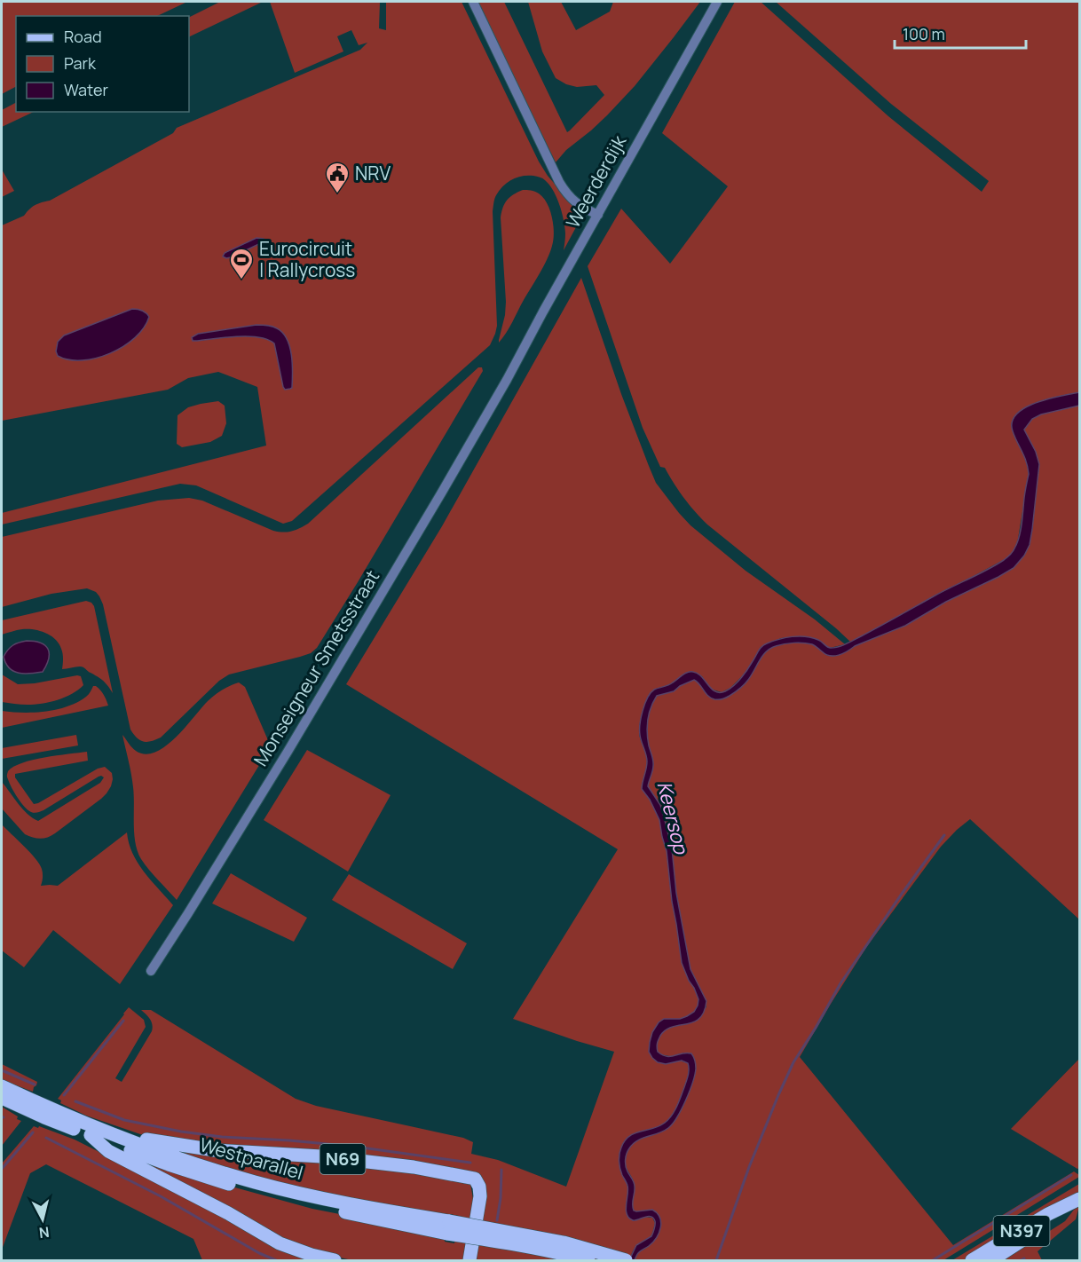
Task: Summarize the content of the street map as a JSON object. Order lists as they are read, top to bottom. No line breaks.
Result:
{"streets":{"main road":["Westparallel","N69","N397"],"street":["Weerderdijk","Monseigneur Smetsstraat"]},"crossings":[["Weerderdijk","Monseigneur Smetsstraat"],["Westparallel","N69"]],"water":["Keersop"],"places":{"public building":["NRV"],"sports":["Eurocircuit | Rallycross"]},"legend":["Road","Park","Water"],"scale_bar":"100 m","north":"bottom"}
